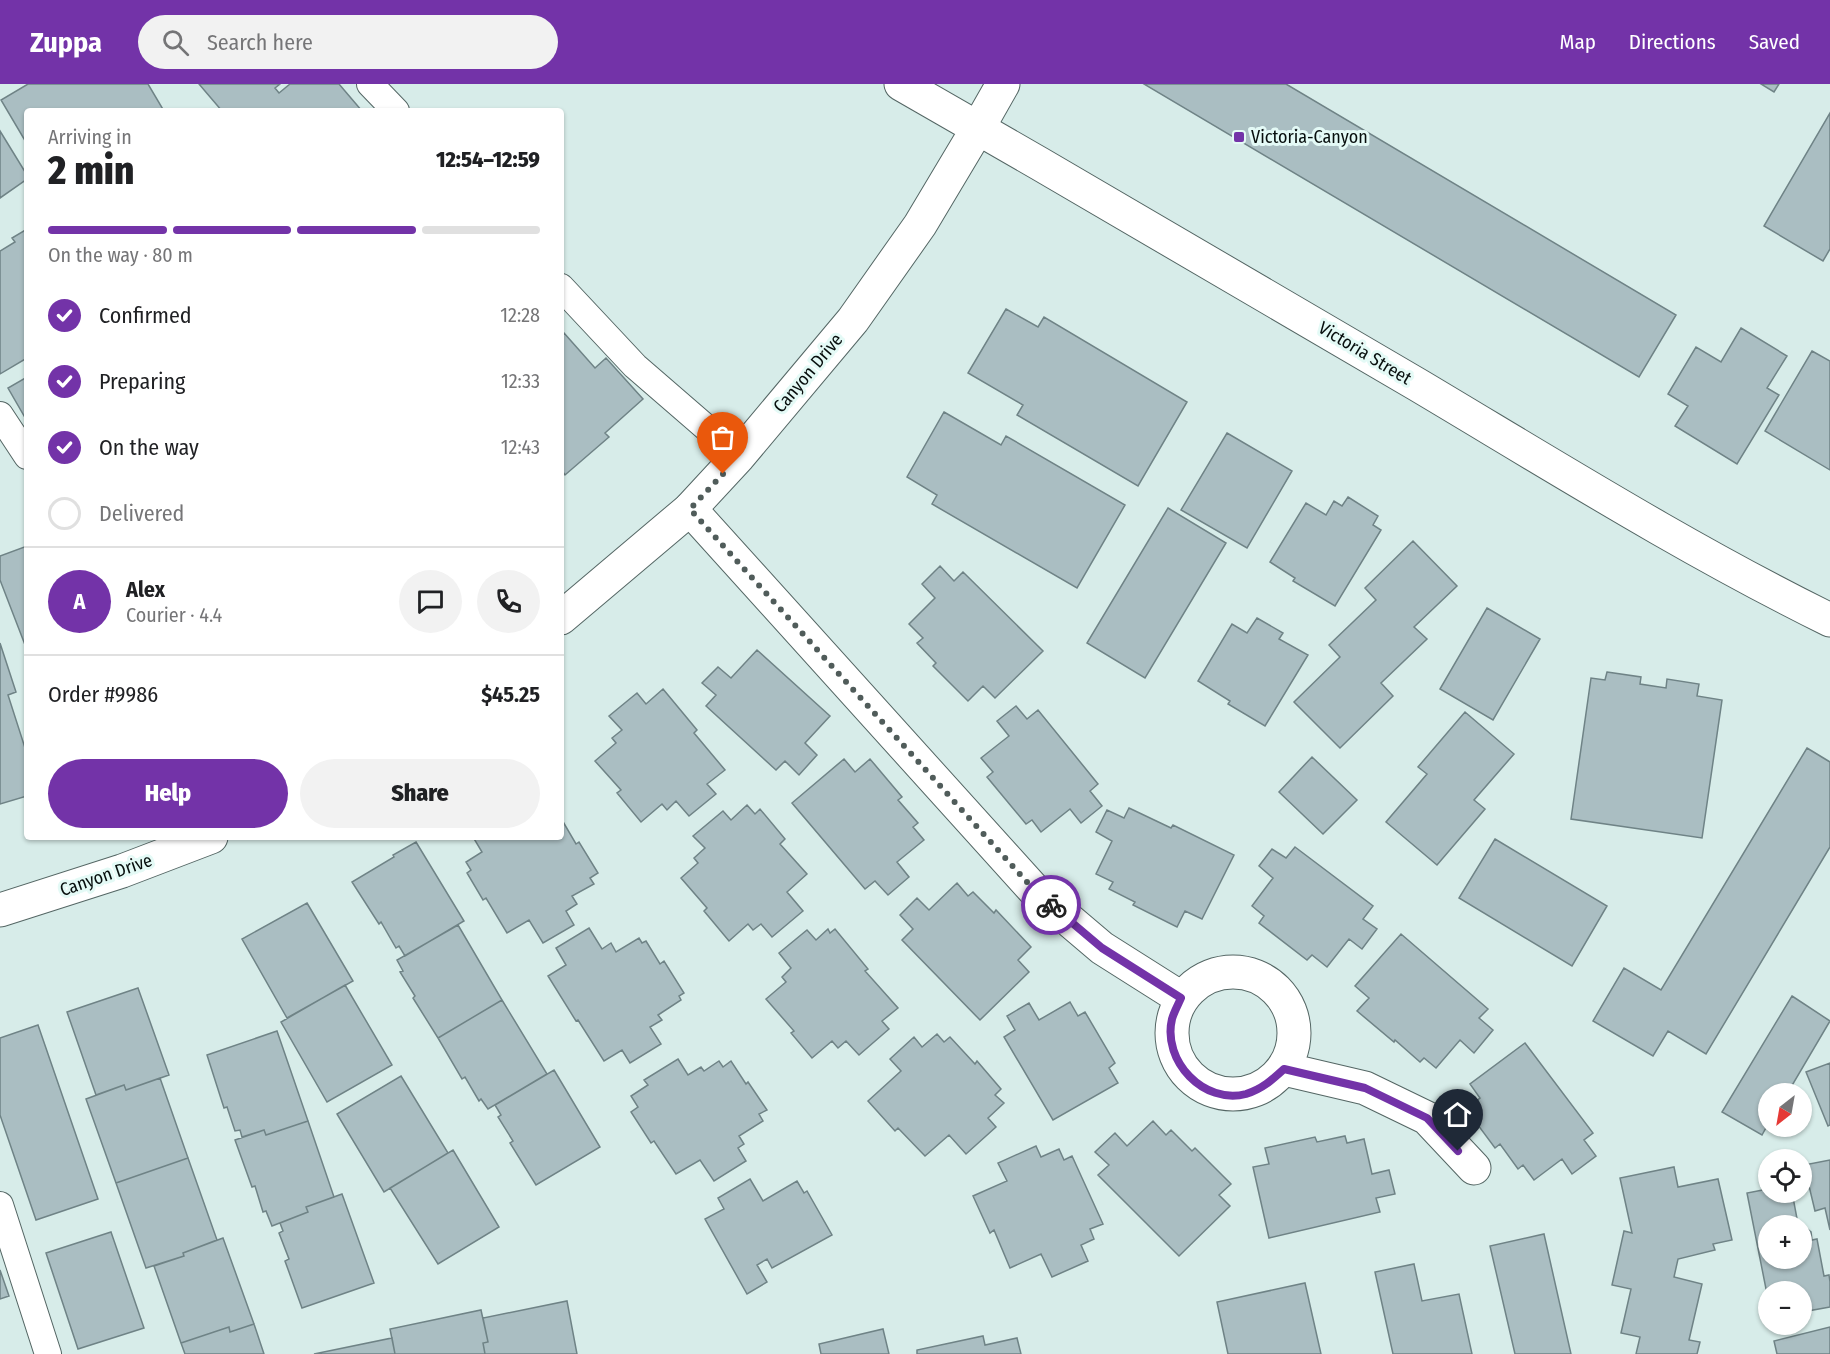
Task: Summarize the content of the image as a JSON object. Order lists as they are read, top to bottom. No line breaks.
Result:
{"streets":{"street":["Victoria Street","Canyon Drive"]},"crossings":[["Victoria Street","Canyon Drive"]],"places":{"transit":["Victoria-Canyon"]},"north":"bottom left","page":{"header":"Zuppa","search":"Search here","nav":["Map","Directions","Saved"],"heading":["2 min","Arriving in","12:54–12:59"],"panel":["Alex","Courier · 4.4","Order #9986","$45.25"],"bar":"On the way · 80 m","list":[["Confirmed","12:28"],["Preparing","12:33"],["On the way","12:43"],"Delivered"],"round":"A","buttons":["Help","Share"],"map_buttons":["+","−"]}}
